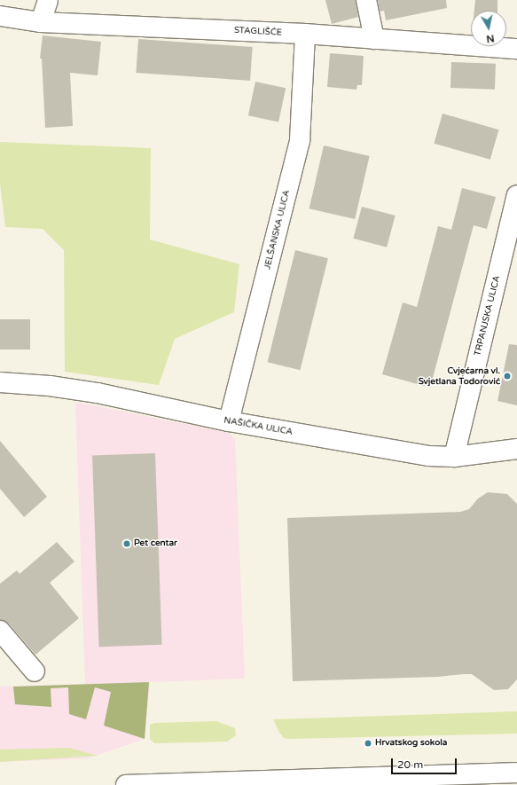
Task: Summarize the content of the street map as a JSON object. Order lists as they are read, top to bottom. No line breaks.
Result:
{"streets":{"street":["STAGLIŠĆE","JELŠANSKA ULICA","TRPANJSKA ULICA","NAŠIČKA ULICA"]},"crossings":[["STAGLIŠĆE","JELŠANSKA ULICA"],["JELŠANSKA ULICA","NAŠIČKA ULICA"],["TRPANJSKA ULICA","NAŠIČKA ULICA"]],"places":["Cvjećarna vl. Svjetlana Todorović","Pet centar","Hrvatskog sokola"],"scale_bar":"20 m","north":"bottom"}
